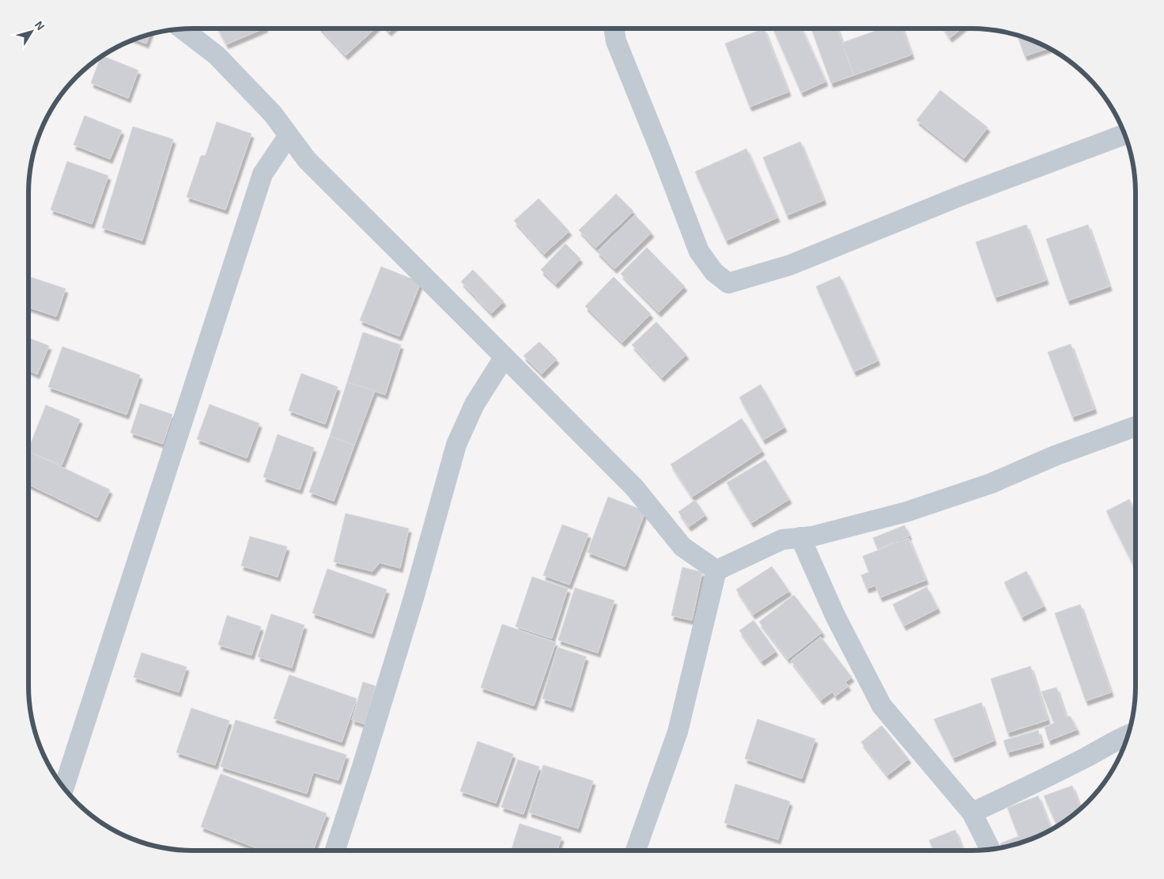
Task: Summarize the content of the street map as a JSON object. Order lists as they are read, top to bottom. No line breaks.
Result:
{"north":"top right"}
